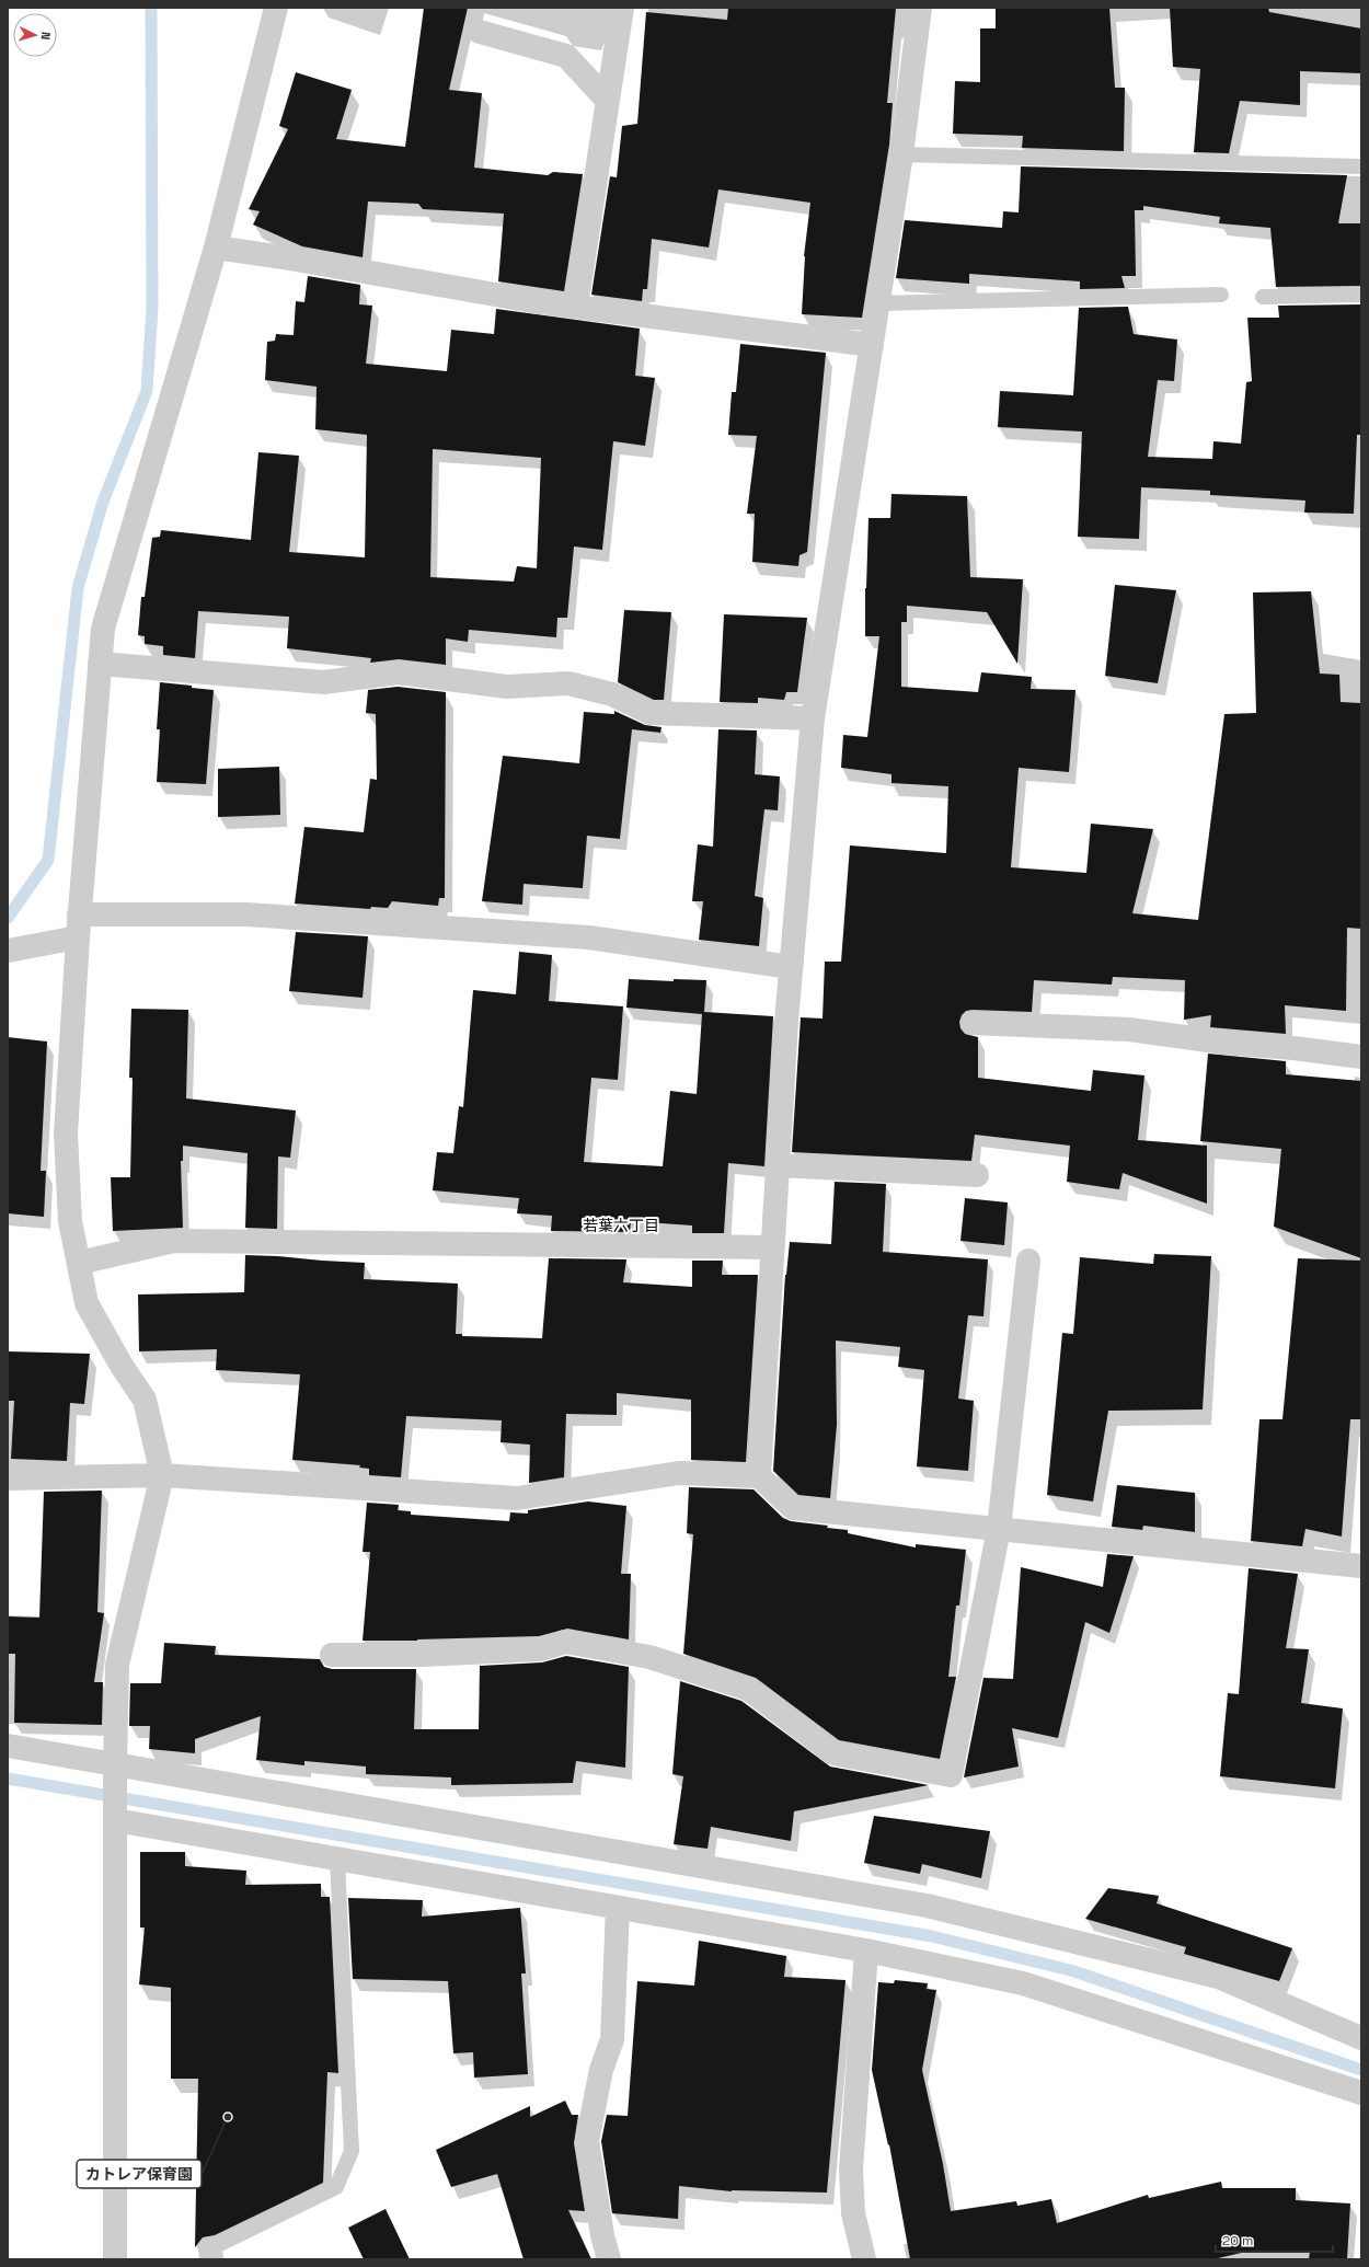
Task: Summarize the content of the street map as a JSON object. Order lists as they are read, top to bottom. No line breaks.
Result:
{"districts":["若葉六丁目"],"places":["カトレア保育園"],"scale_bar":"20 m","north":"right"}
